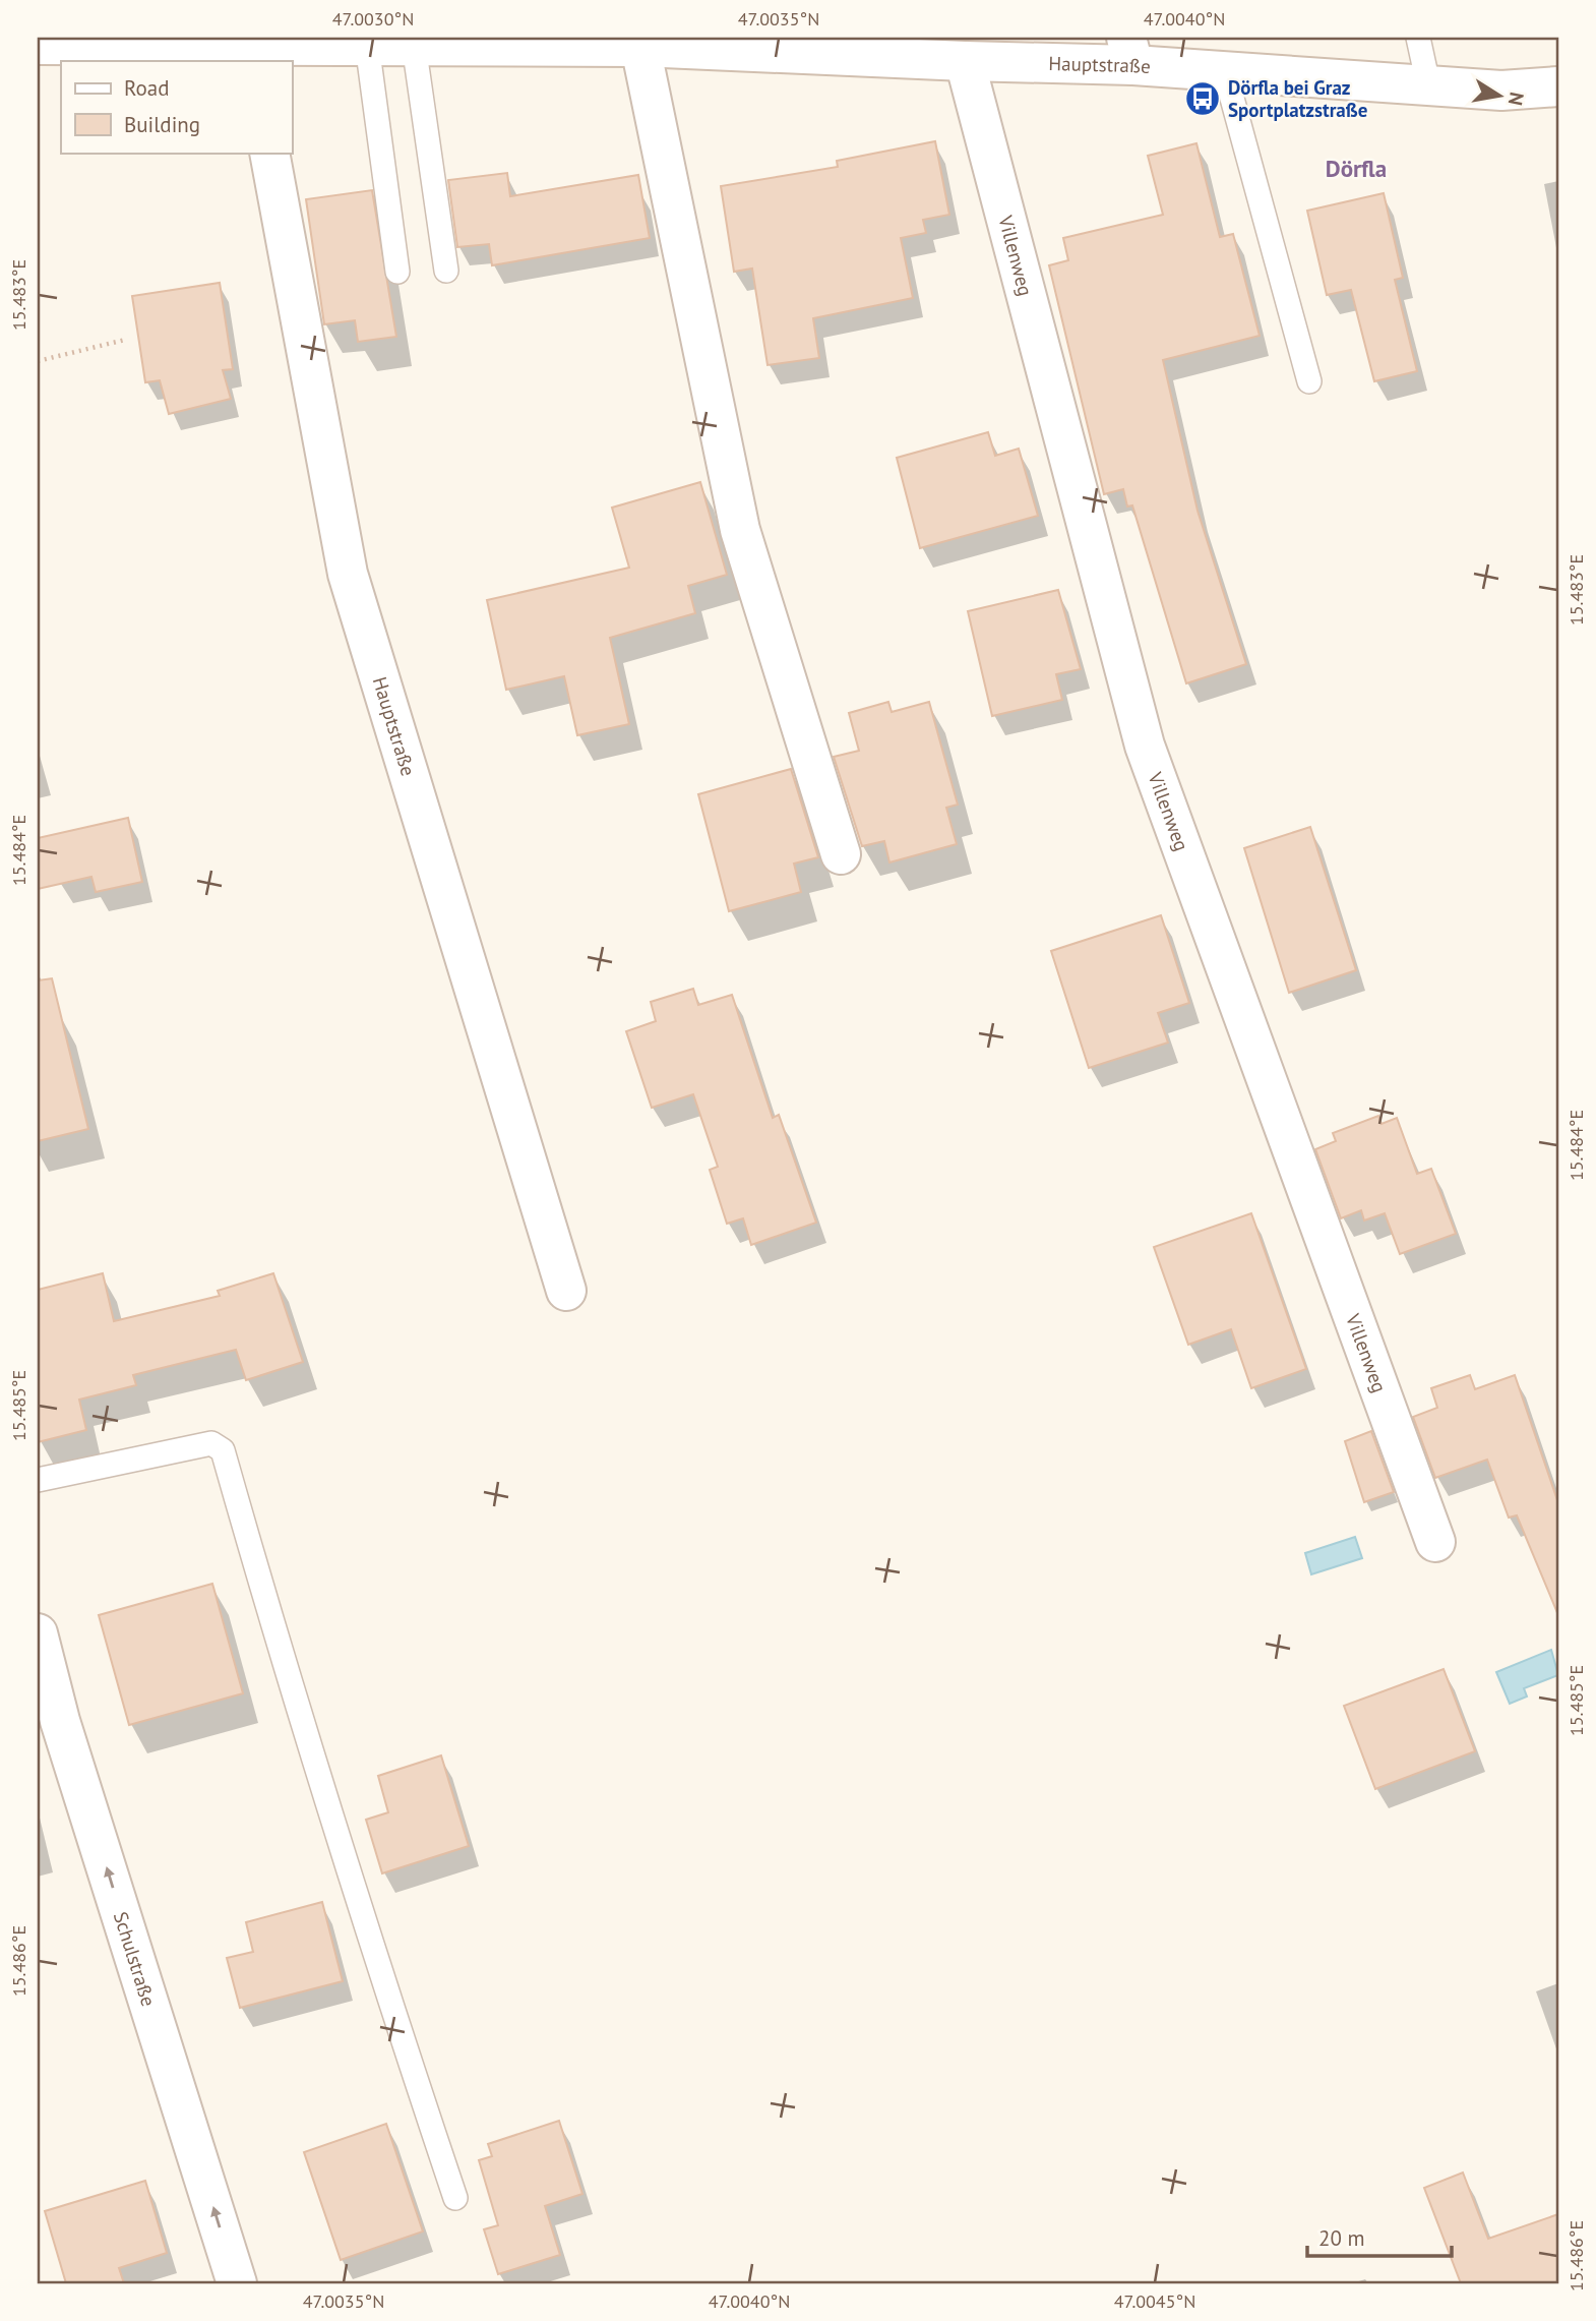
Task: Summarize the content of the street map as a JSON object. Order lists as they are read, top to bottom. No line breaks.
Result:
{"streets":{"street":["Hauptstraße","Villenweg","Schulstraße"]},"crossings":[["Hauptstraße","Villenweg"]],"one_way":["Schulstraße"],"districts":["Dörfla"],"places":{"bus stop":["Dörfla bei Graz Sportplatzstraße"]},"legend":["Road","Building"],"scale_bar":"20 m","north":"right","coordinates":["47.0030°N","47.0035°N","47.0040°N","15.483°E","15.484°E","15.485°E","15.486°E","47.0045°N"]}
